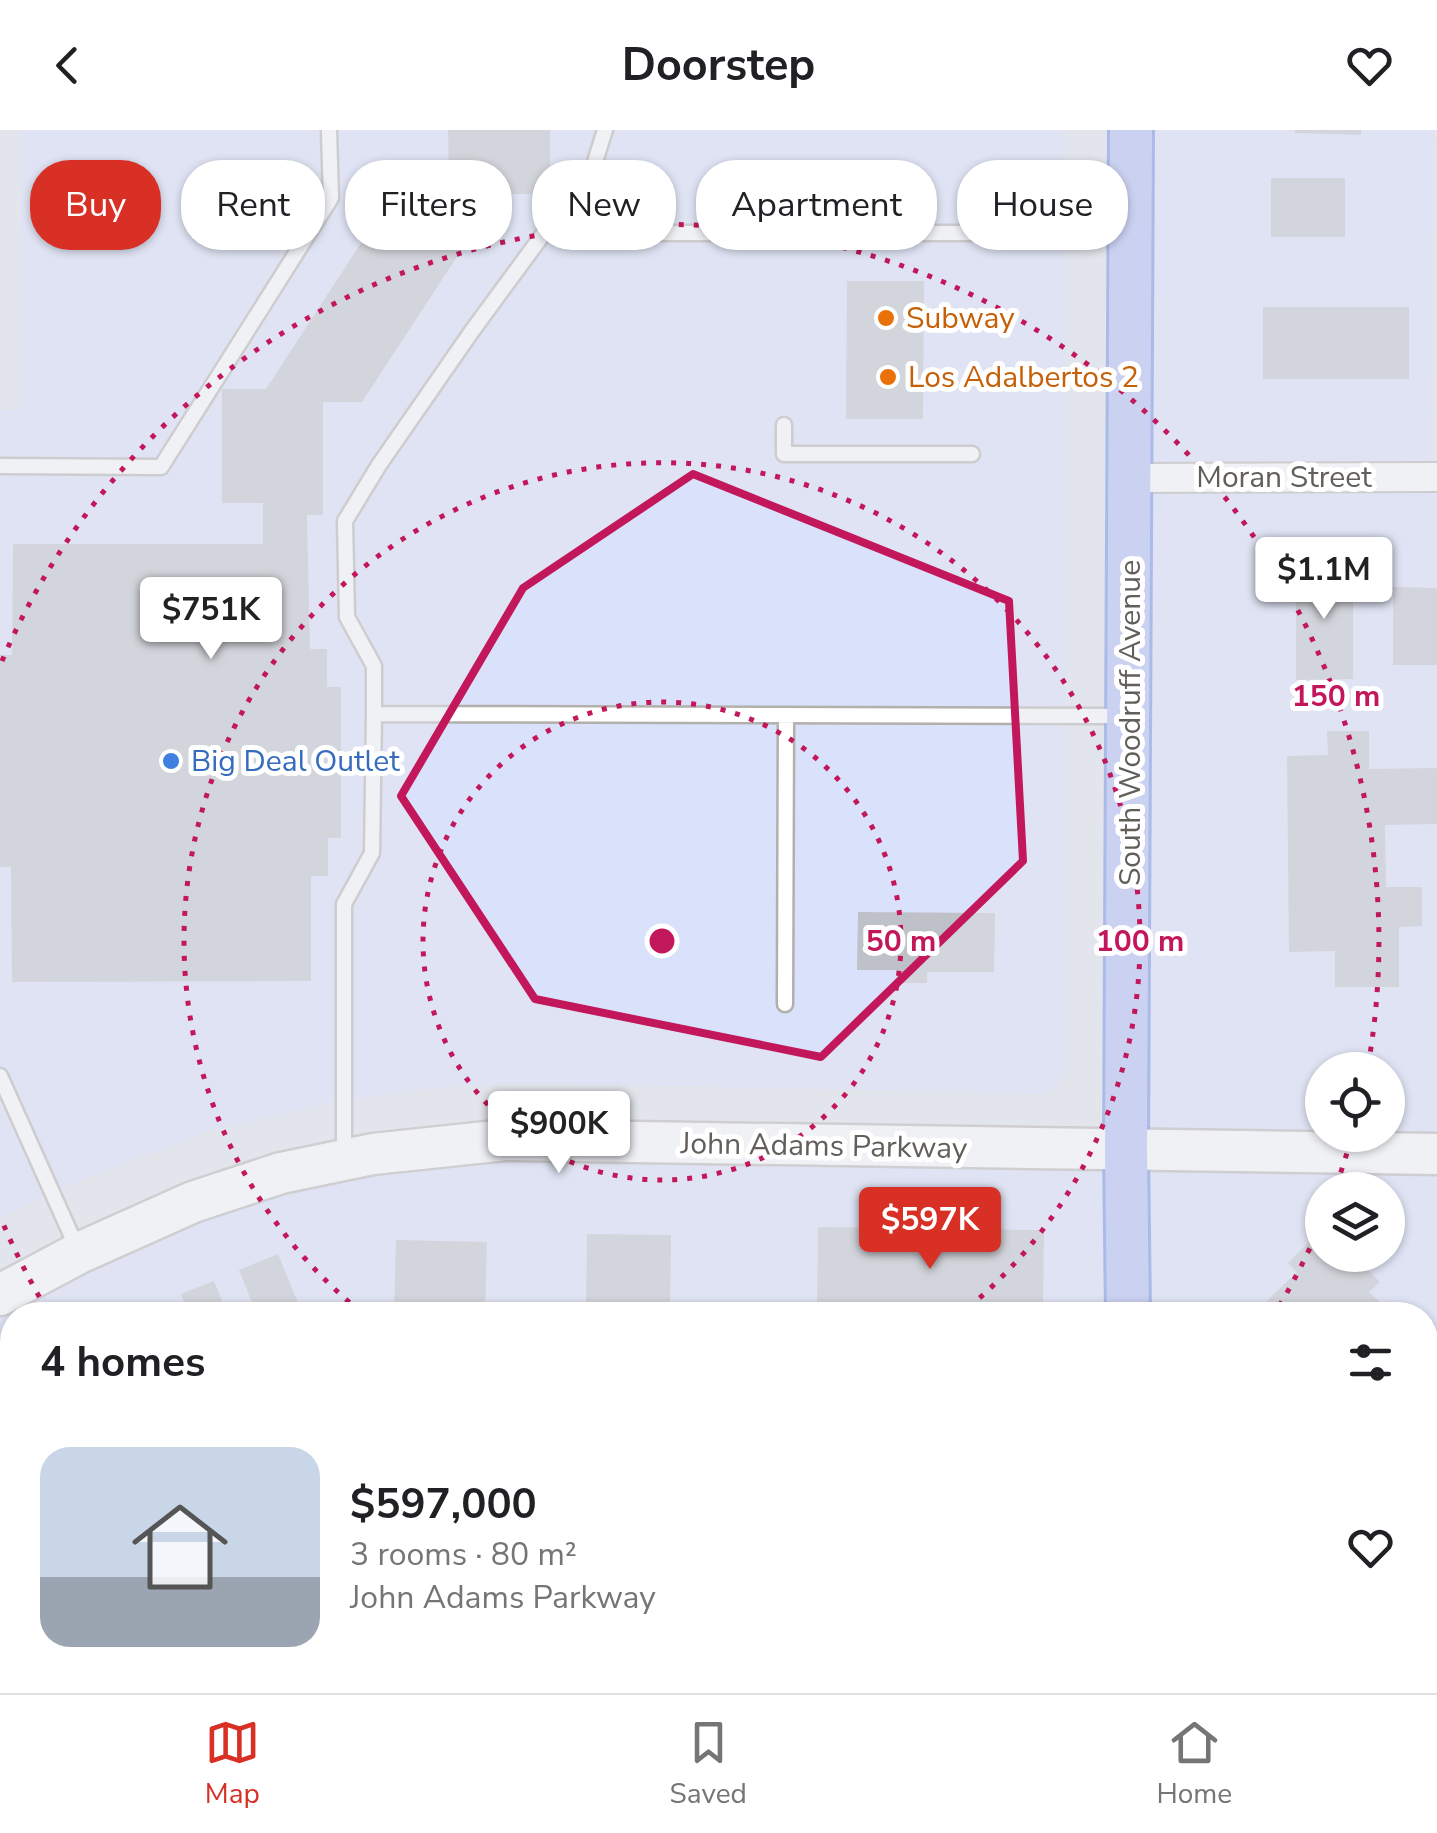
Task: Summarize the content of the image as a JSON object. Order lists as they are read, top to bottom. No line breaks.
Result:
{"streets":{"main road":["South Woodruff Avenue"],"street":["Moran Street","John Adams Parkway"]},"crossings":[["Moran Street","South Woodruff Avenue"],["South Woodruff Avenue","John Adams Parkway"]],"places":["Subway","Los Adalbertos 2","Big Deal Outlet"],"page":{"header":"Doorstep","chip":["Buy","Rent","Filters","New","Apartment","House"],"price":["$1.1M","$751K","$900K","$597K"],"heading":"4 homes","list":[{"name":"$597,000","note":"3 rooms · 80 m² · John Adams Parkway"}],"tabs":["Map","Saved","Home"]},"rings":["150 m","50 m","100 m"]}
